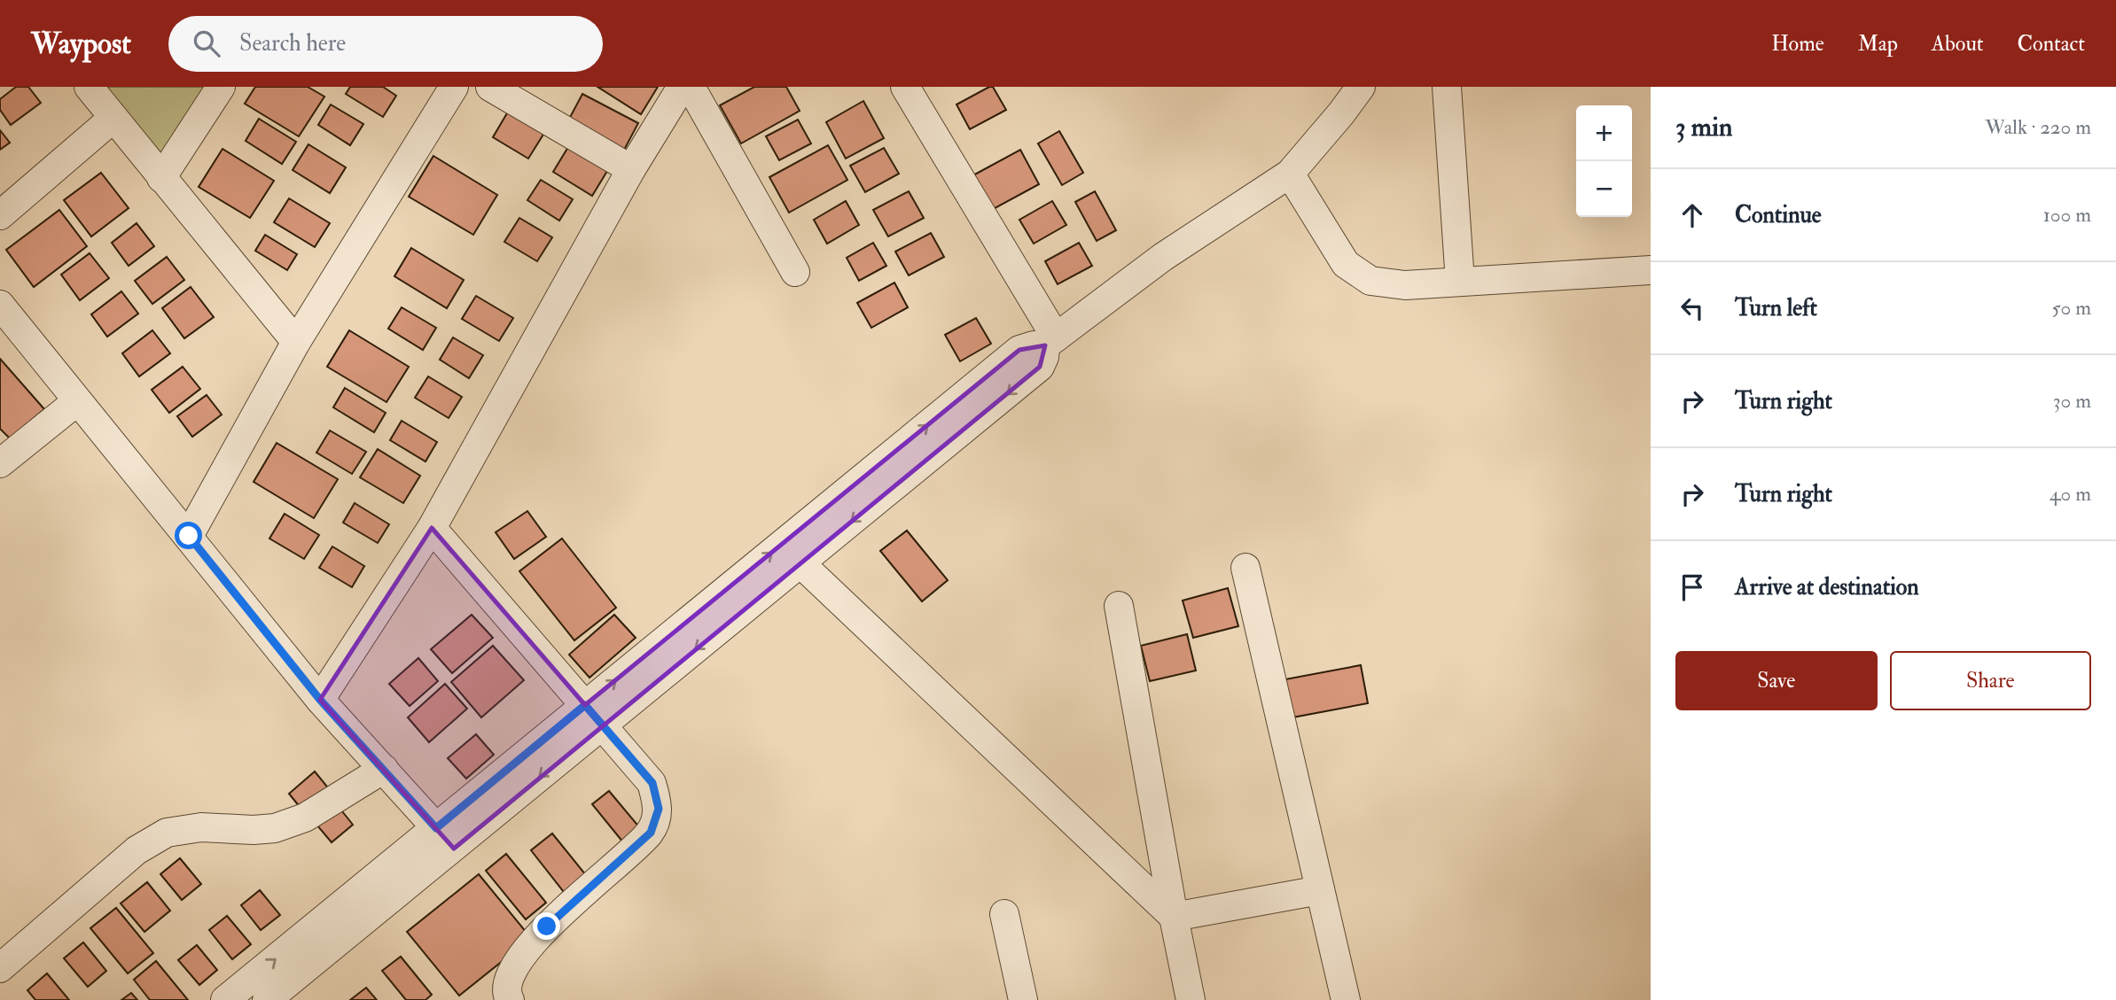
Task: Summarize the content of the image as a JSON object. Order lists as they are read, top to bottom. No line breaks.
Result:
{"page":{"header":"Waypost","search":"Search here","nav":["Home","Map","About","Contact"],"heading":["3 min","Walk · 220 m"],"map_buttons":["+","−"],"list":[["Continue","100 m"],["Turn left","50 m"],["Turn right","30 m"],["Turn right","40 m"],"Arrive at destination"],"buttons":["Save","Share"]}}
